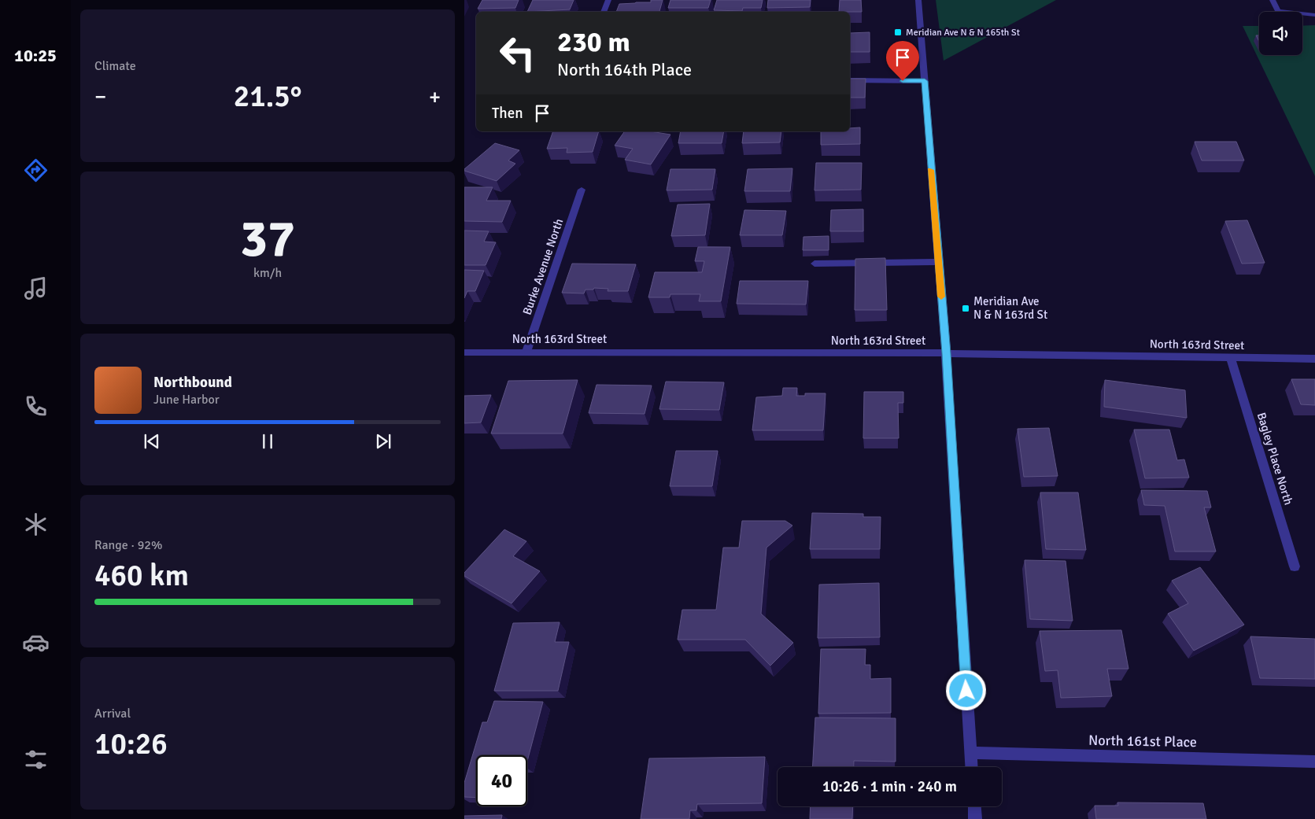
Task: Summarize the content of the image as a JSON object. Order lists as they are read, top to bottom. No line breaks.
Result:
{"streets":{"street":["Burke Avenue North","North 163rd Street","Bagley Place North","North 161st Place"]},"crossings":[["Burke Avenue North","North 163rd Street"],["North 163rd Street","Bagley Place North"]],"places":{"transit":["Meridian Ave N & N 165th St","Meridian Ave N & N 163rd St"]},"page":{"tabs":"10:25","tile":["Climate",["37","km/h"],["Range · 92%","460 km"],["Arrival","10:26"]],"turn":["230 m","North 164th Place"],"heat":["−","21.5°","+"],"then":"Then","song":["Northbound","June Harbor"],"limit":"40","trip":"10:26 · 1 min · 240 m"}}
